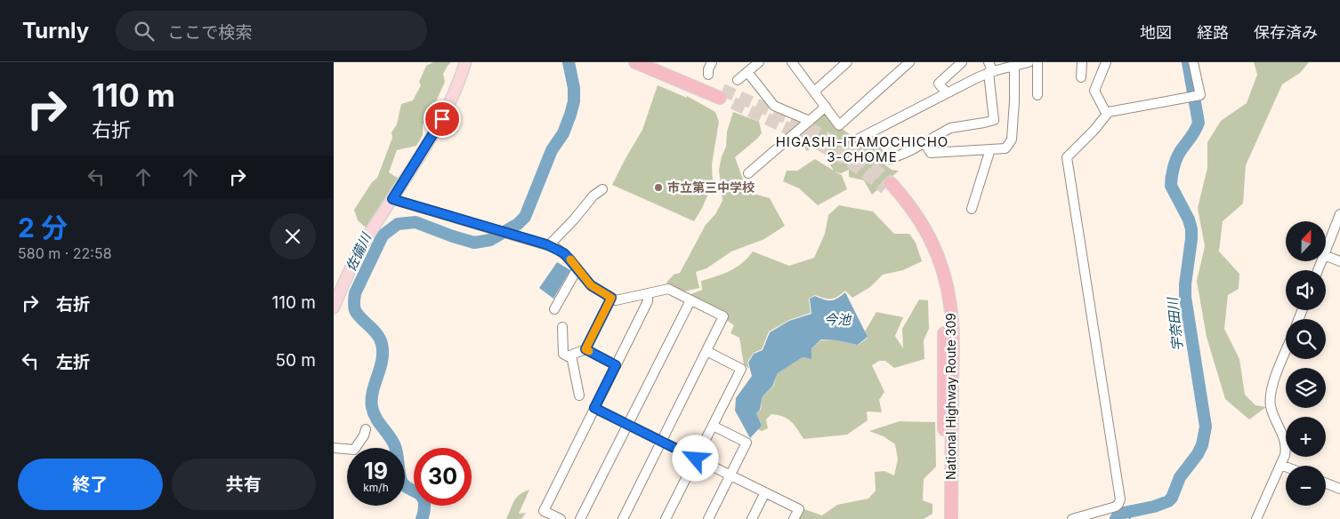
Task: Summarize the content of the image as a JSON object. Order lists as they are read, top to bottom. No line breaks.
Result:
{"streets":{"highway":["National Highway Route 309"]},"districts":["HIGASHI-ITAMOCHICHO 3-CHOME"],"water":["佐備川","今池","宇奈田川"],"places":["市立第三中学校"],"north":"top","page":{"header":"Turnly","search":"ここで検索","nav":["地図","経路","保存済み"],"turn":["110 m","右折"],"heading":["2 分","580 m · 22:58"],"map_buttons":["+","−"],"list":[{"name":"右折","value":"110 m"},{"name":"左折","value":"50 m"}],"speed":"19 km/h","limit":"30","buttons":["終了","共有"]}}
